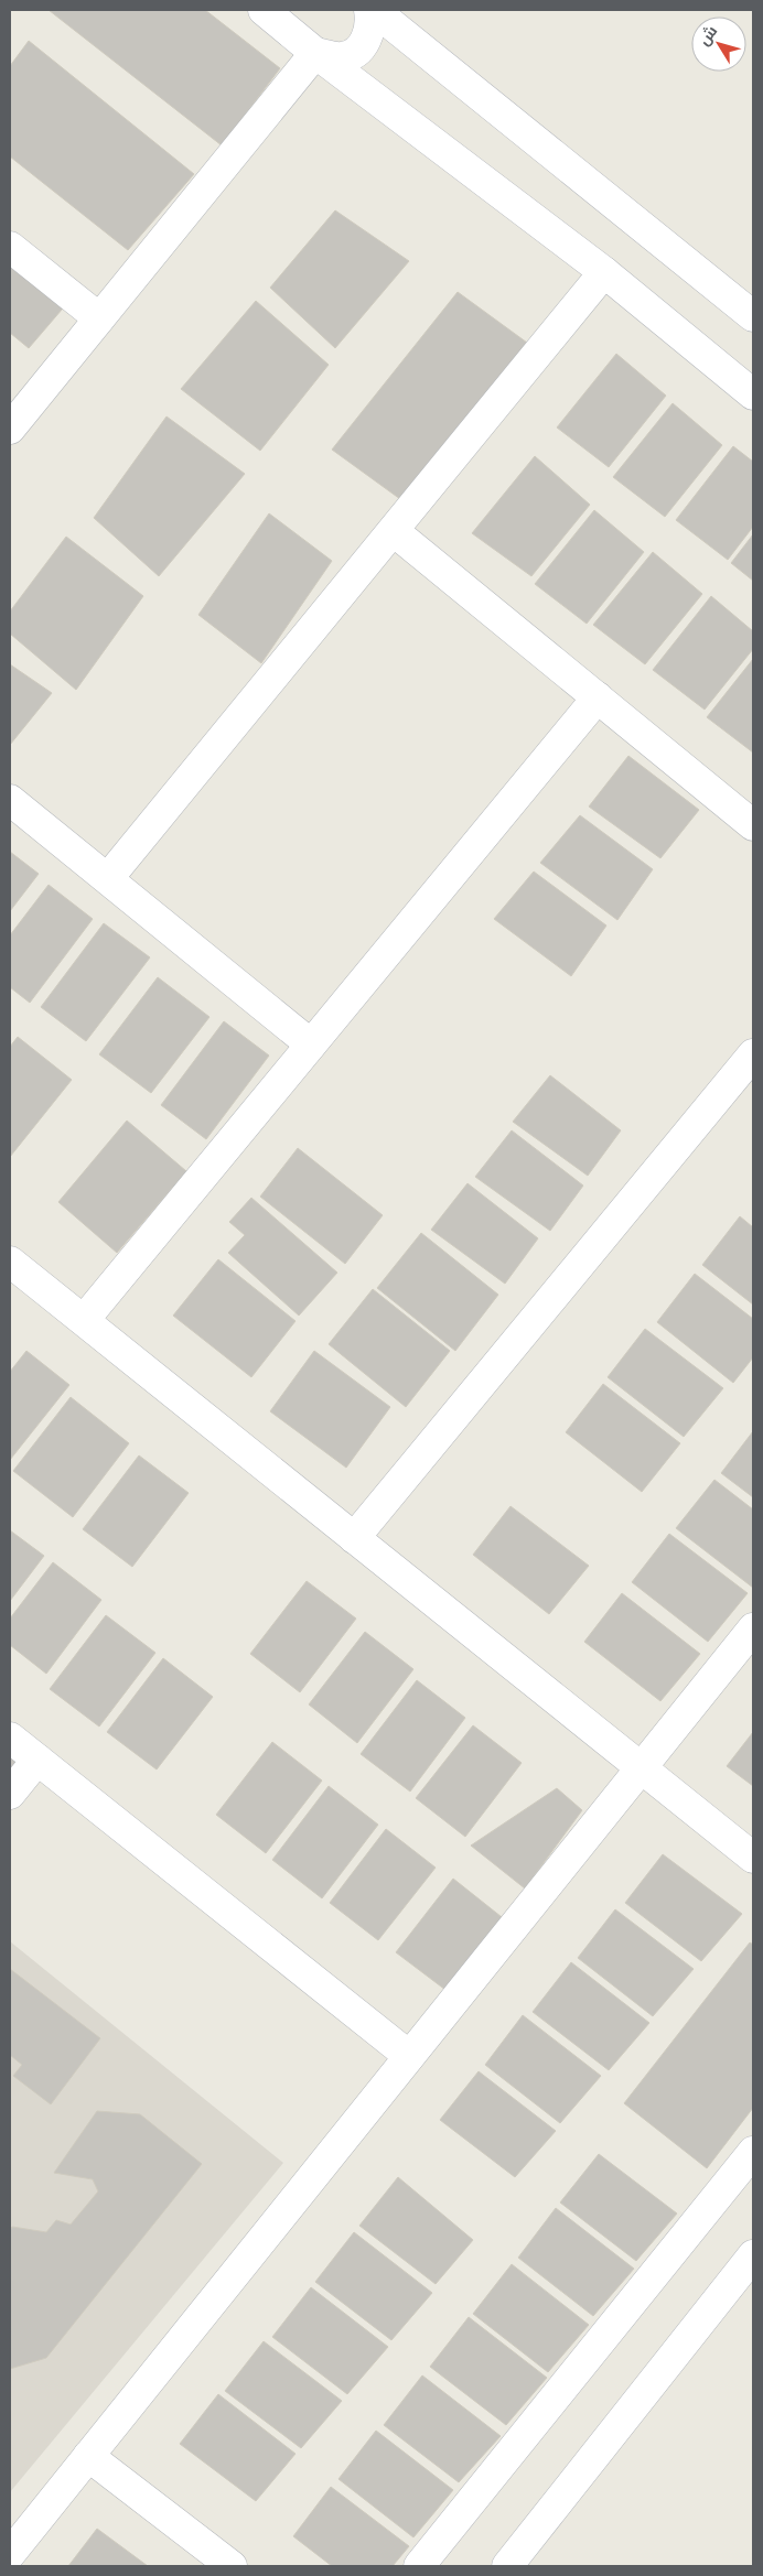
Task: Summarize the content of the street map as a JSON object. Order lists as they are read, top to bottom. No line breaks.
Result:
{"north":"top left"}
